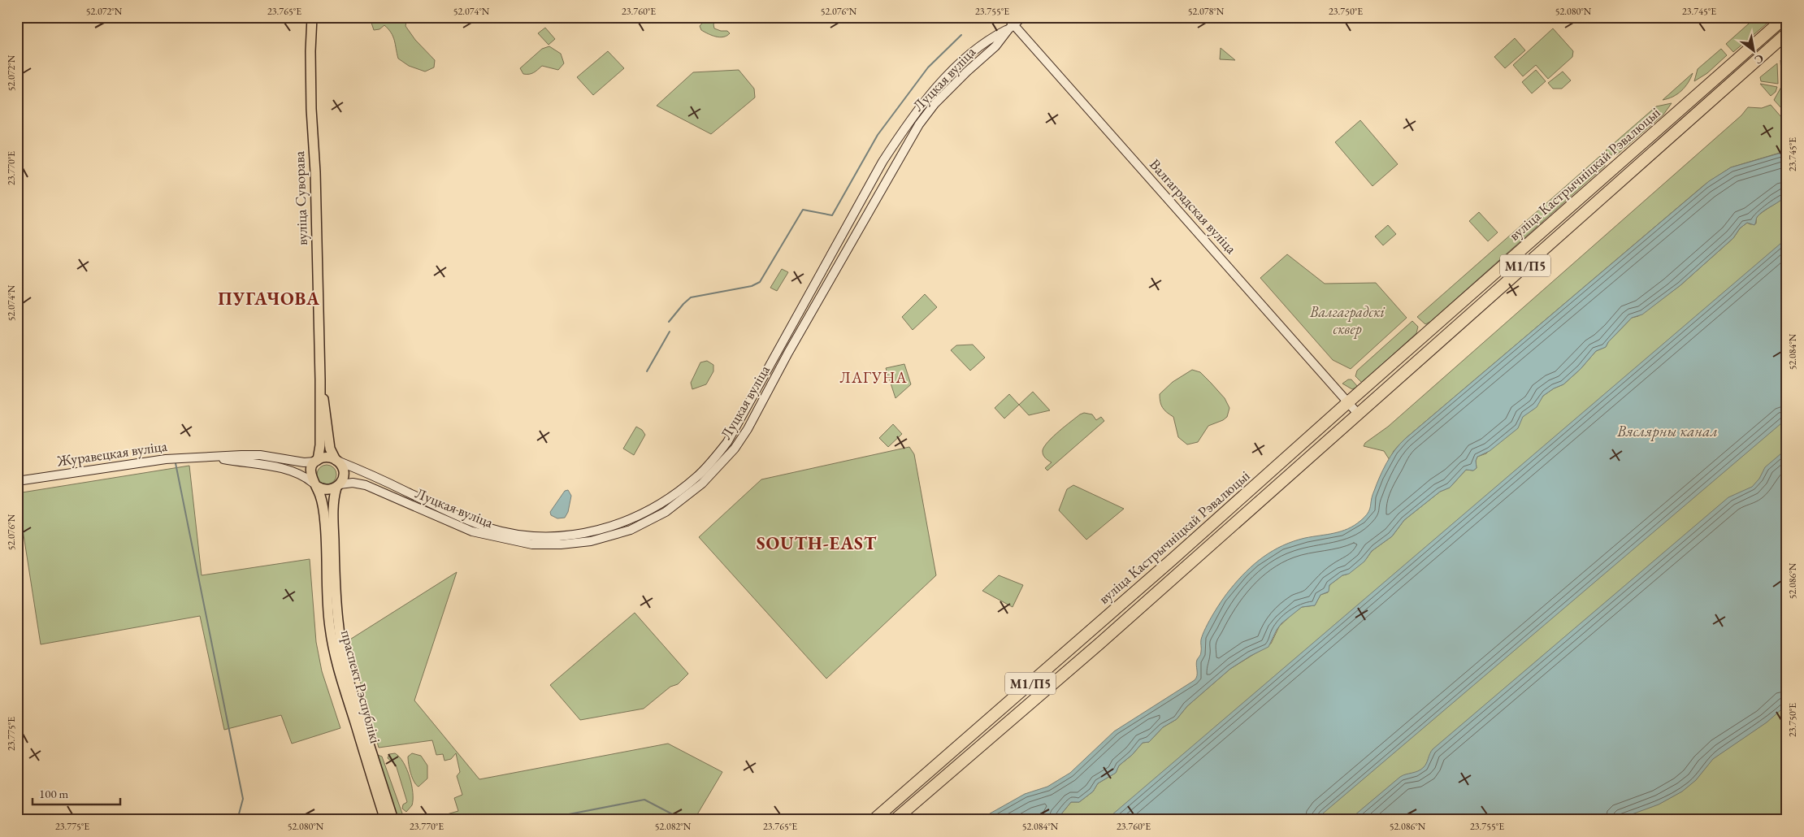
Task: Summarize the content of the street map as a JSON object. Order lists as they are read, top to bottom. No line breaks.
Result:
{"streets":{"highway":["вуліца Кастрычніцкай Рэвалюцыі","М1/П5"],"main road":["вуліца Суворава","праспект Рэспублікі"],"street":["Луцкая вуліца","Валгаградская вуліца","Журавецкая вуліца"]},"crossings":[["Луцкая вуліца","вуліца Суворава"],["Луцкая вуліца","Валгаградская вуліца"],["Луцкая вуліца","Журавецкая вуліца"],["Луцкая вуліца","праспект Рэспублікі"],["вуліца Кастрычніцкай Рэвалюцыі","Валгаградская вуліца"],["вуліца Суворава","Журавецкая вуліца"],["вуліца Суворава","праспект Рэспублікі"],["Журавецкая вуліца","праспект Рэспублікі"]],"districts":["ПУГАЧОВА","ЛАГУНА","SOUTH-EAST"],"water":["Вяслярны канал"],"parks":["Валгаградскі сквер"],"scale_bar":"100 m","north":"bottom right","coordinates":["52.072°N","23.765°E","52.074°N","23.760°E","52.076°N","23.755°E","52.078°N","23.750°E","52.080°N","23.745°E","23.770°E","52.084°N","52.086°N","23.775°E","52.082°N"]}
